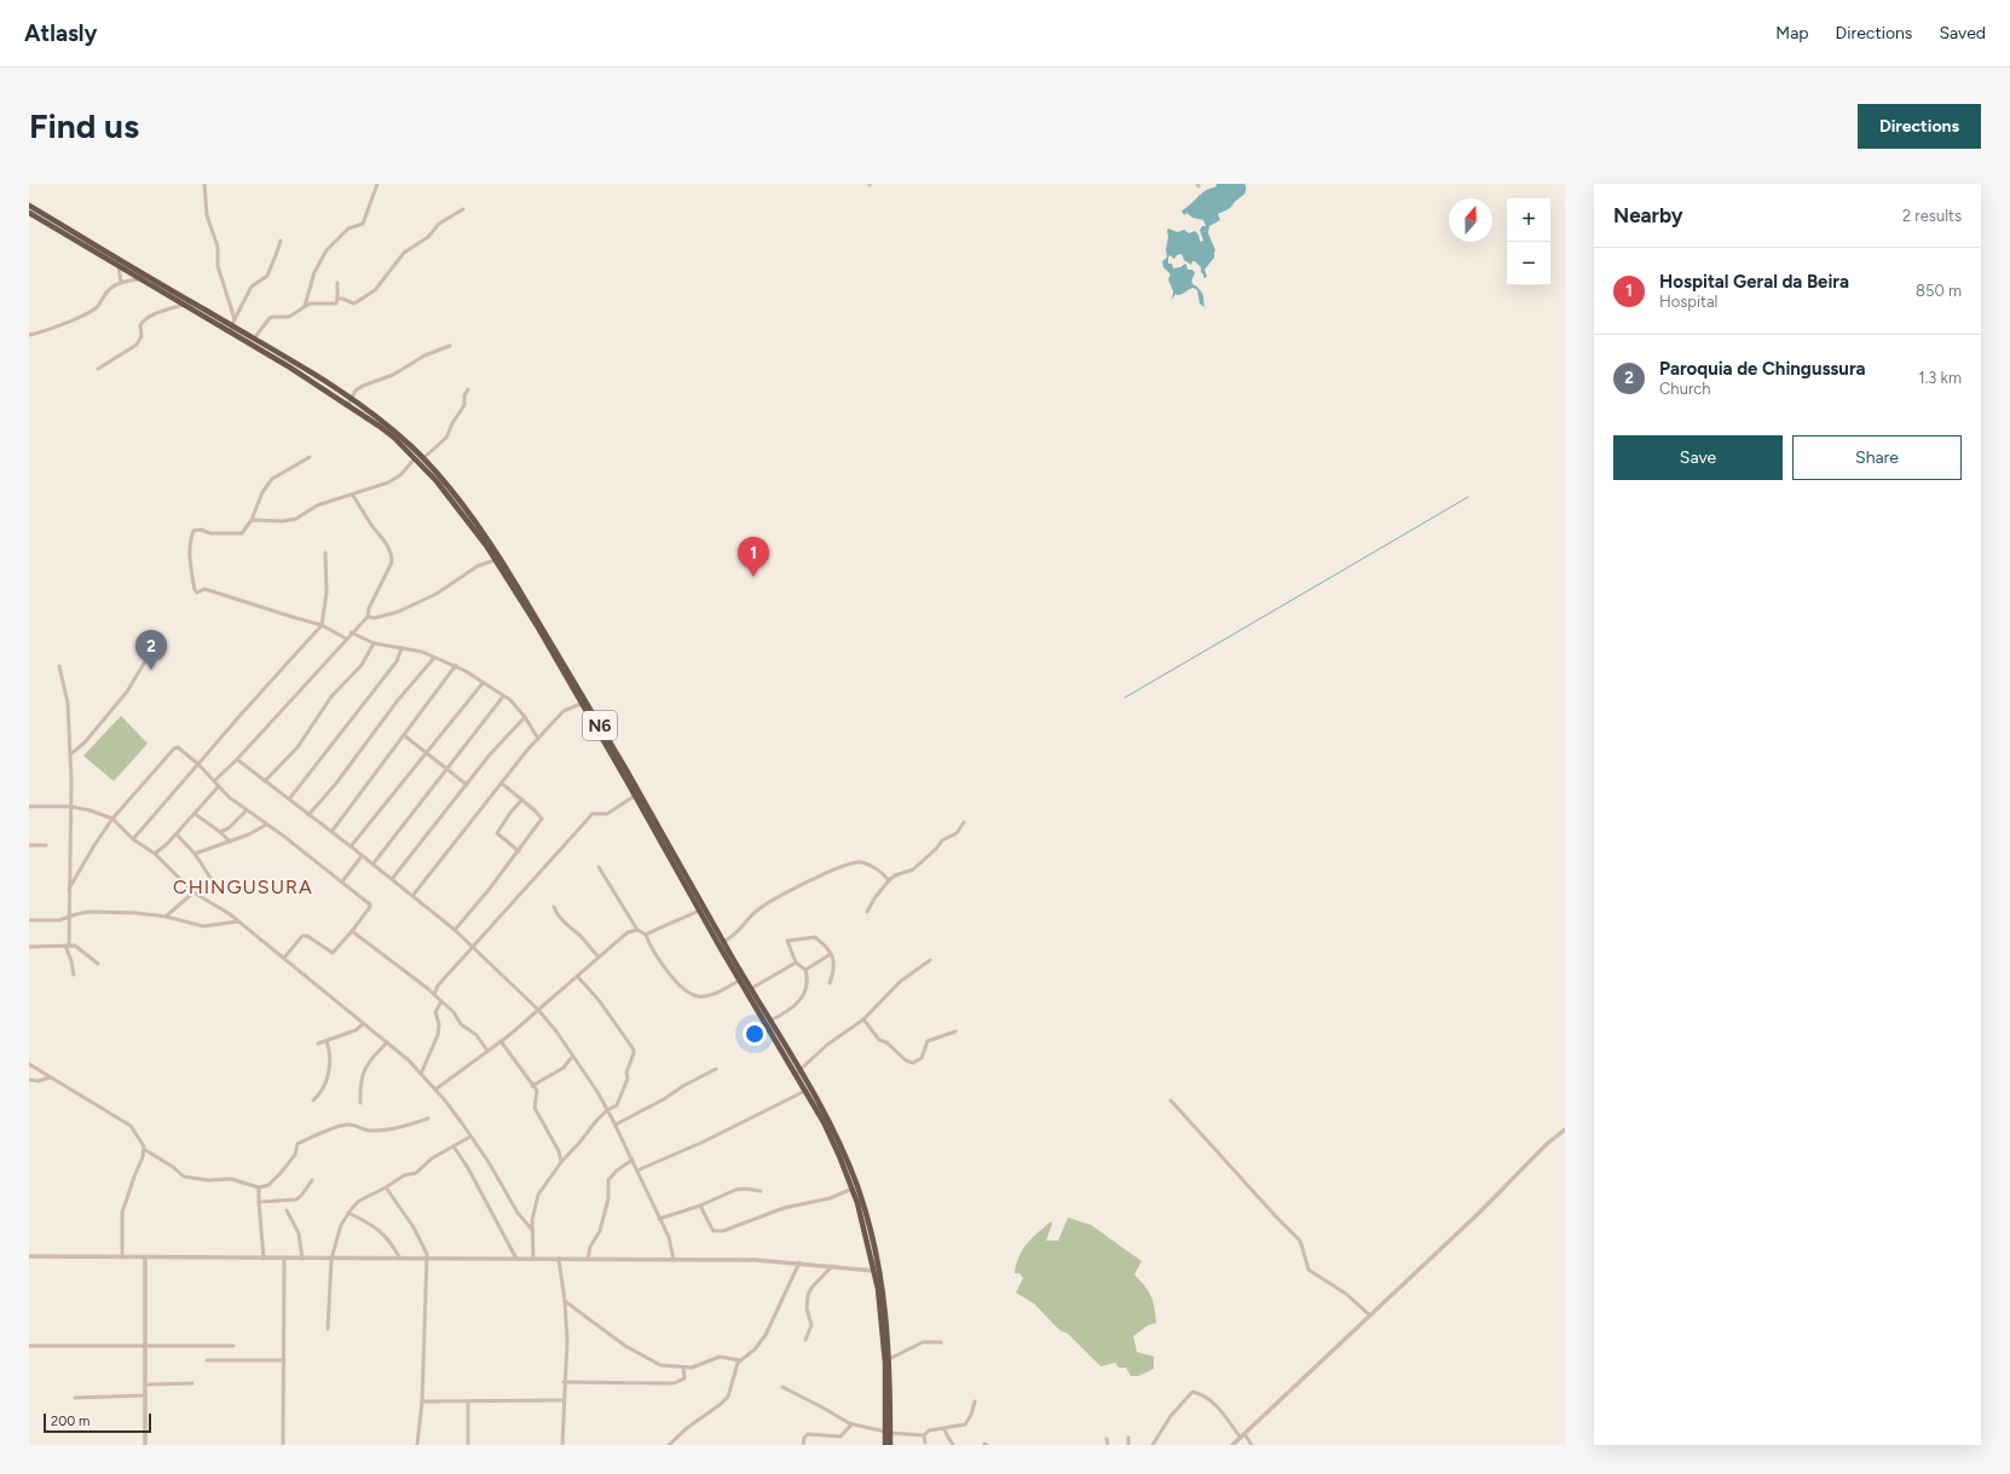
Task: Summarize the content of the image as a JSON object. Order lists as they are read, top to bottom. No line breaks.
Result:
{"streets":{"highway":["N6"]},"districts":["CHINGUSURA"],"scale_bar":"200 m","north":"top","page":{"header":"Atlasly","nav":["Map","Directions","Saved"],"buttons":["Directions",["Save","Share"]],"title":"Find us","heading":["Nearby","2 results"],"map_buttons":["+","−"],"list":[{"mark":"1","name":"Hospital Geral da Beira","note":"Hospital","value":"850 m"},{"mark":"2","name":"Paroquia de Chingussura","note":"Church","value":"1.3 km"}],"pins":["1","2"],"scale":"200 m"}}
